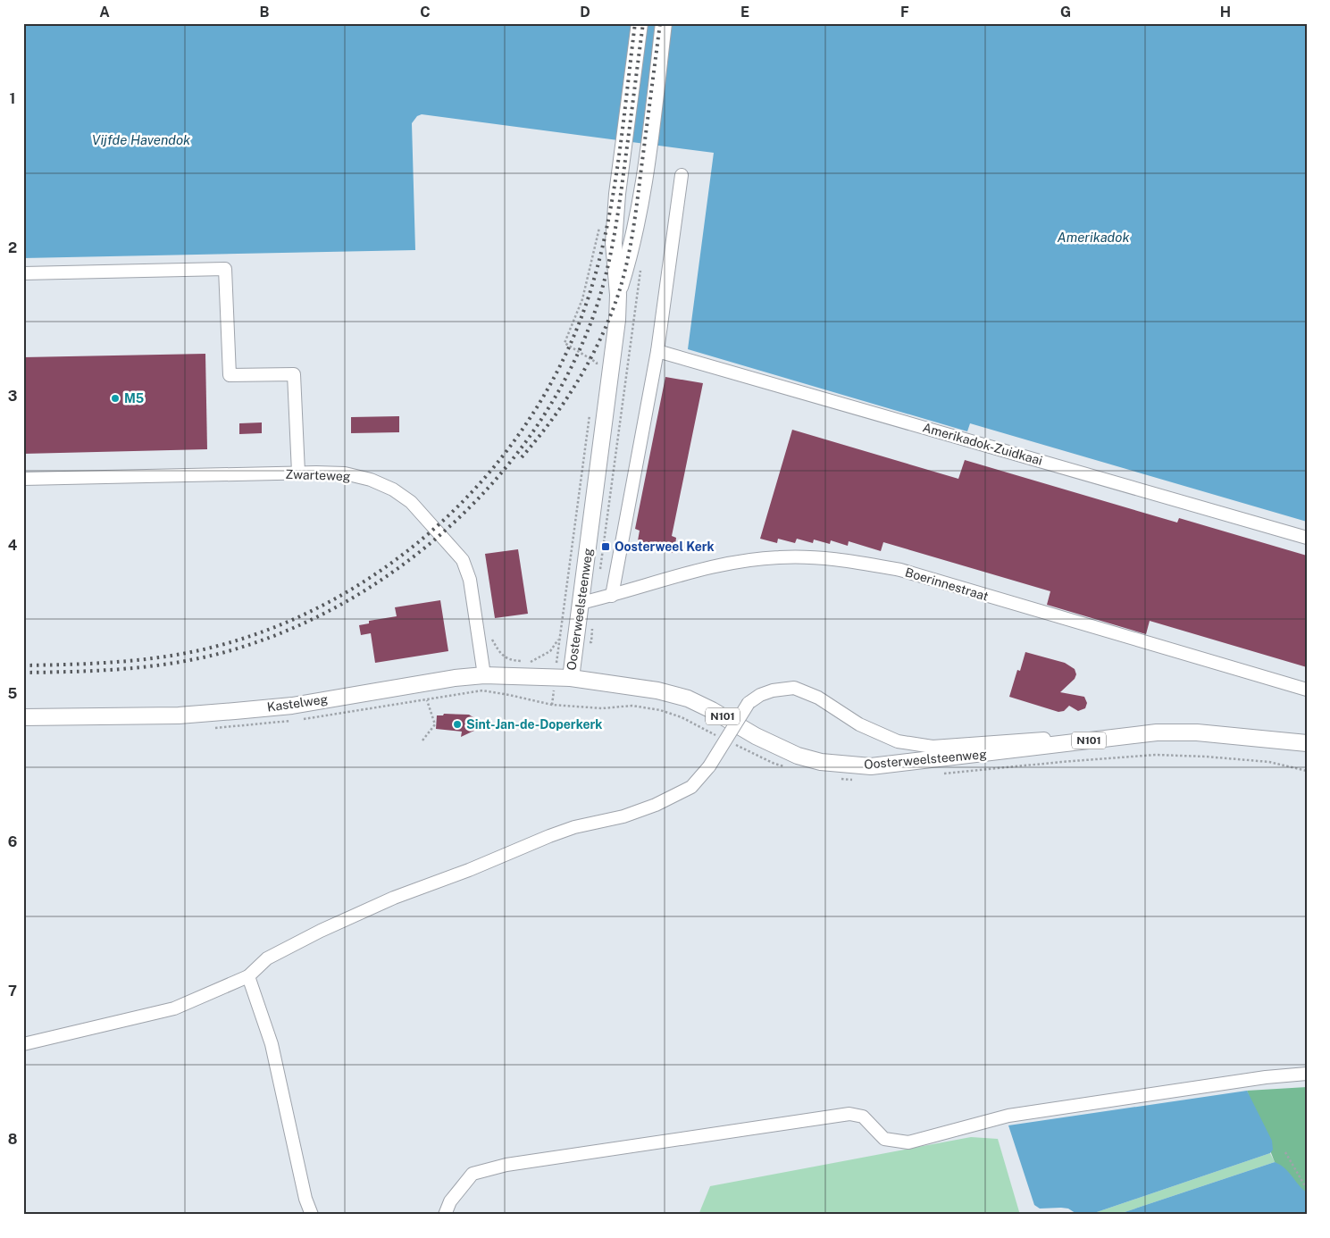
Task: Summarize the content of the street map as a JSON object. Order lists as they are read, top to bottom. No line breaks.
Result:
{"streets":{"main road":["Oosterweelsteenweg","Kastelweg","N101"],"street":["Amerikadok-Zuidkaai","Zwarteweg","Boerinnestraat"]},"crossings":[["Zwarteweg","Kastelweg"],["Boerinnestraat","Oosterweelsteenweg"],["Oosterweelsteenweg","Kastelweg"]],"water":["Vijfde Havendok","Amerikadok"],"places":{"other":["M5","Sint-Jan-de-Doperkerk"],"transit":["Oosterweel Kerk"]},"grid":{"columns":["A","B","C","D","E","F","G","H"],"rows":["1","2","3","4","5","6","7","8"]}}
